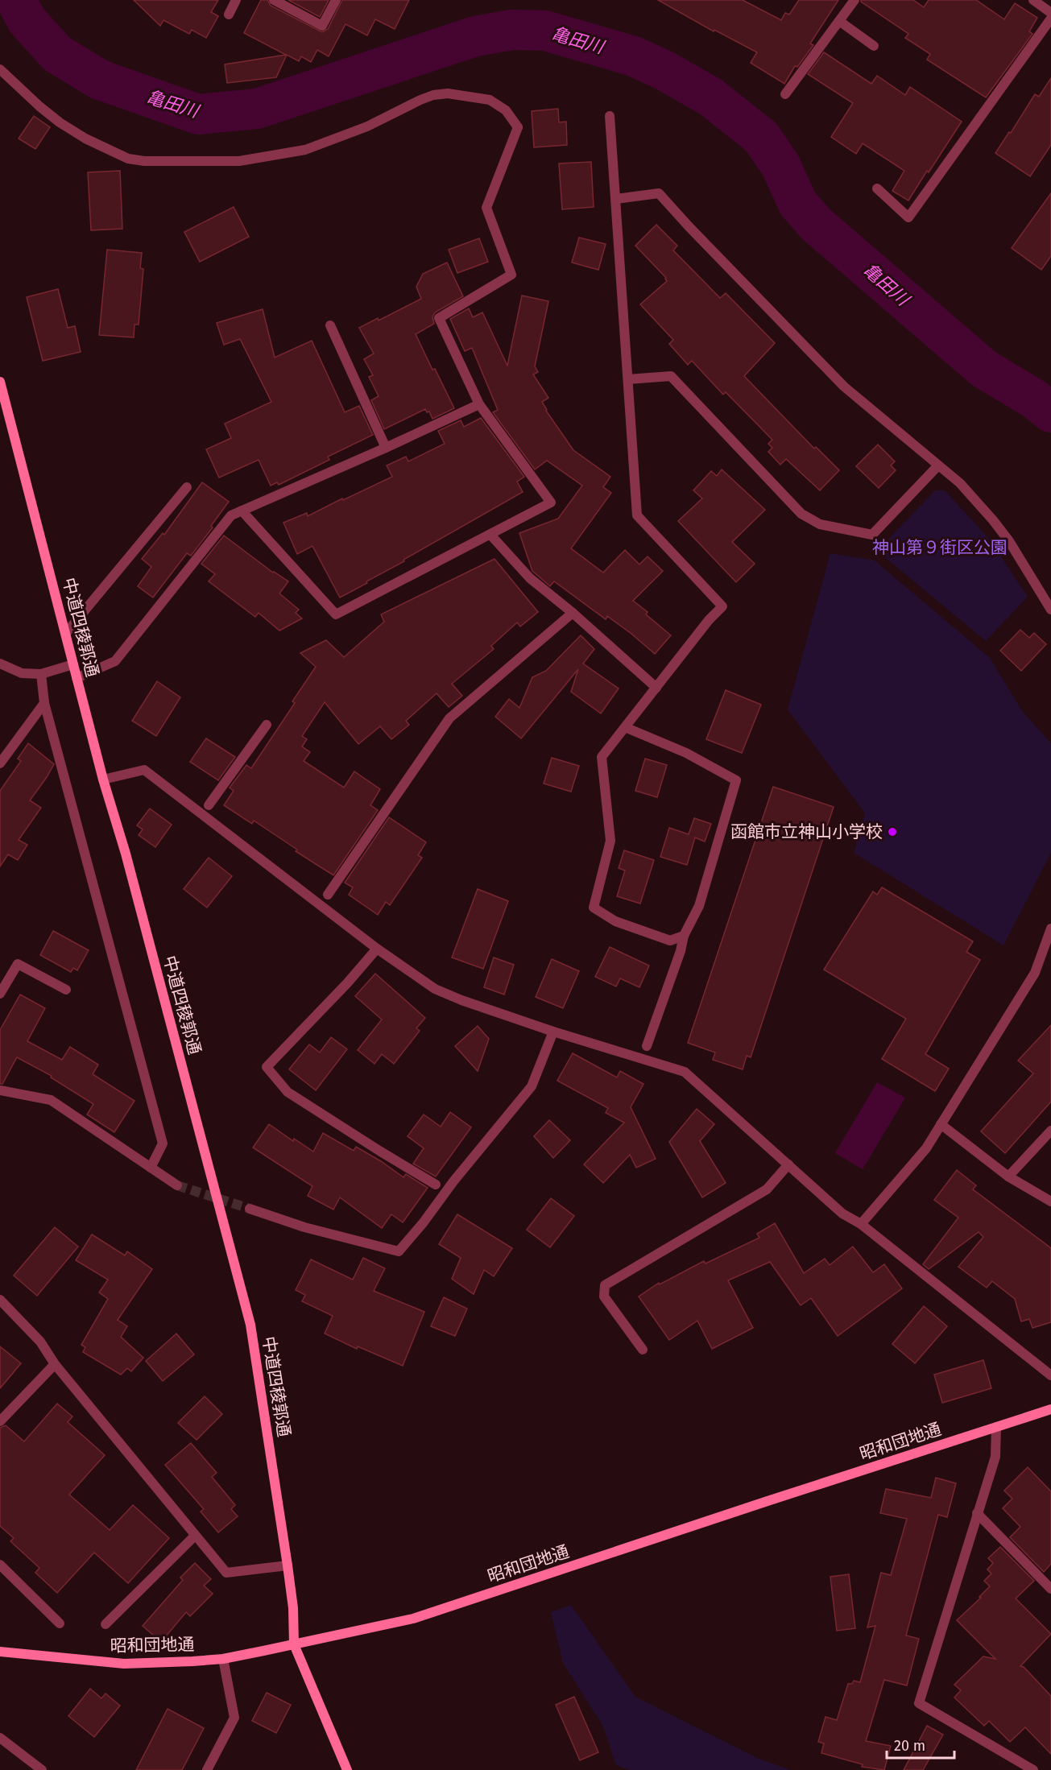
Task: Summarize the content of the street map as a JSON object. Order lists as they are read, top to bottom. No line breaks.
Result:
{"streets":{"street":["中道四稜郭通","昭和団地通"]},"crossings":[["中道四稜郭通","昭和団地通"]],"water":["亀田川"],"parks":["神山第９街区公園"],"places":["函館市立神山小学校"],"scale_bar":"20 m"}
